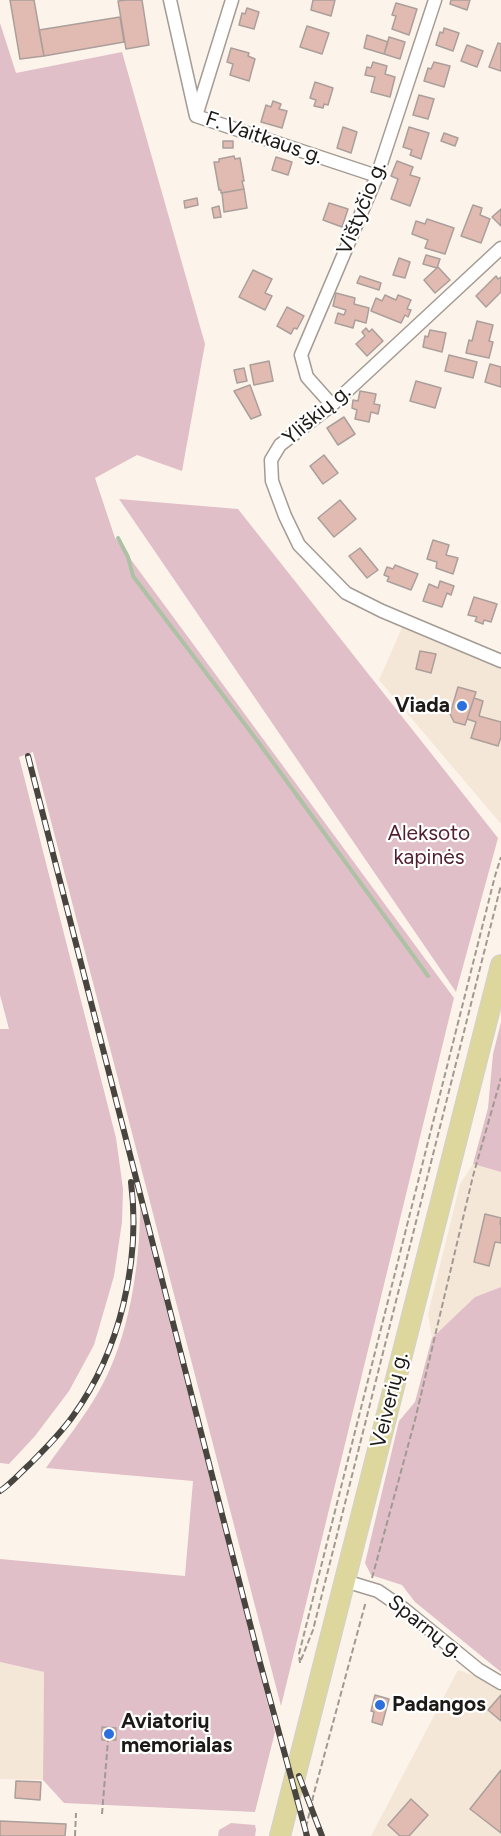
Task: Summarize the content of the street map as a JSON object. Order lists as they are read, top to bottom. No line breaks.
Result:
{"streets":{"main road":["Veiverių g."],"street":["F. Vaitkaus g.","Vištyčio g.","Yliškių g.","Sparnų g."]},"crossings":[["F. Vaitkaus g.","Vištyčio g."],["Vištyčio g.","Yliškių g."],["Veiverių g.","Sparnų g."]],"parks":["Aleksoto kapinės"],"places":["Viada","Padangos","Aviatorių memorialas"]}
